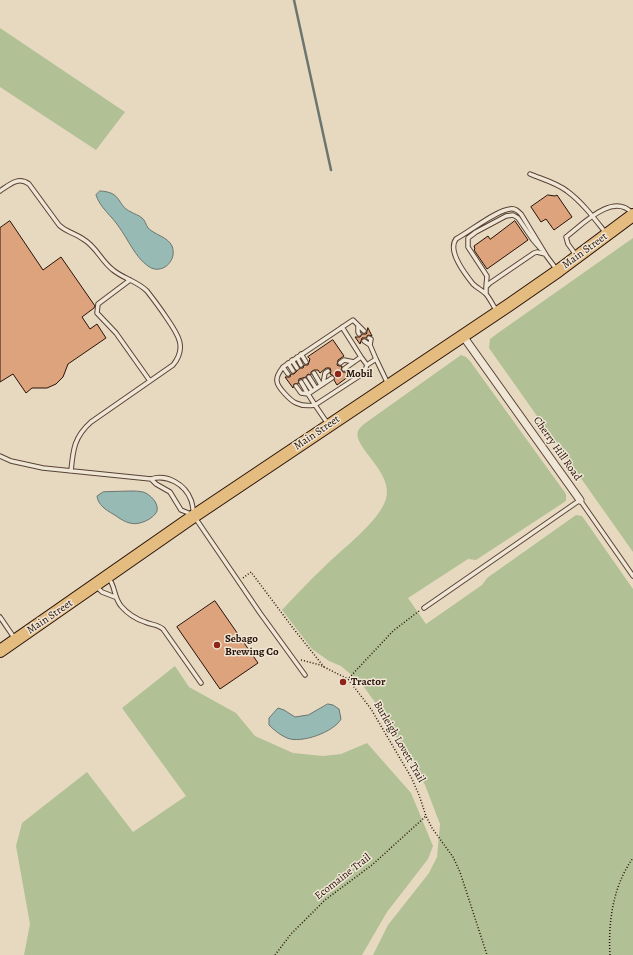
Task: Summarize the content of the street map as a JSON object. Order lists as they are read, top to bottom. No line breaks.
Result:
{"streets":{"highway":["Main Street"],"street":["Cherry Hill Road"],"path":["Burleigh Lovett Trail","Ecomaine Trail"]},"crossings":[["Main Street","Cherry Hill Road"],["Burleigh Lovett Trail","Ecomaine Trail"]],"places":["Mobil","Sebago Brewing Co","Tractor"]}
